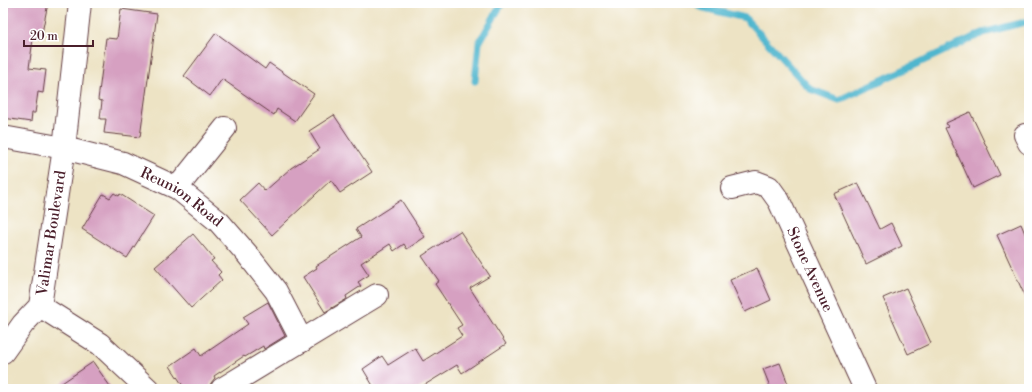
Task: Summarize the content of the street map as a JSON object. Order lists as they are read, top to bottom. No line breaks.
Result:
{"streets":{"street":["Reunion Road","Valimar Boulevard","Stone Avenue"]},"crossings":[["Reunion Road","Valimar Boulevard"]],"scale_bar":"20 m"}
